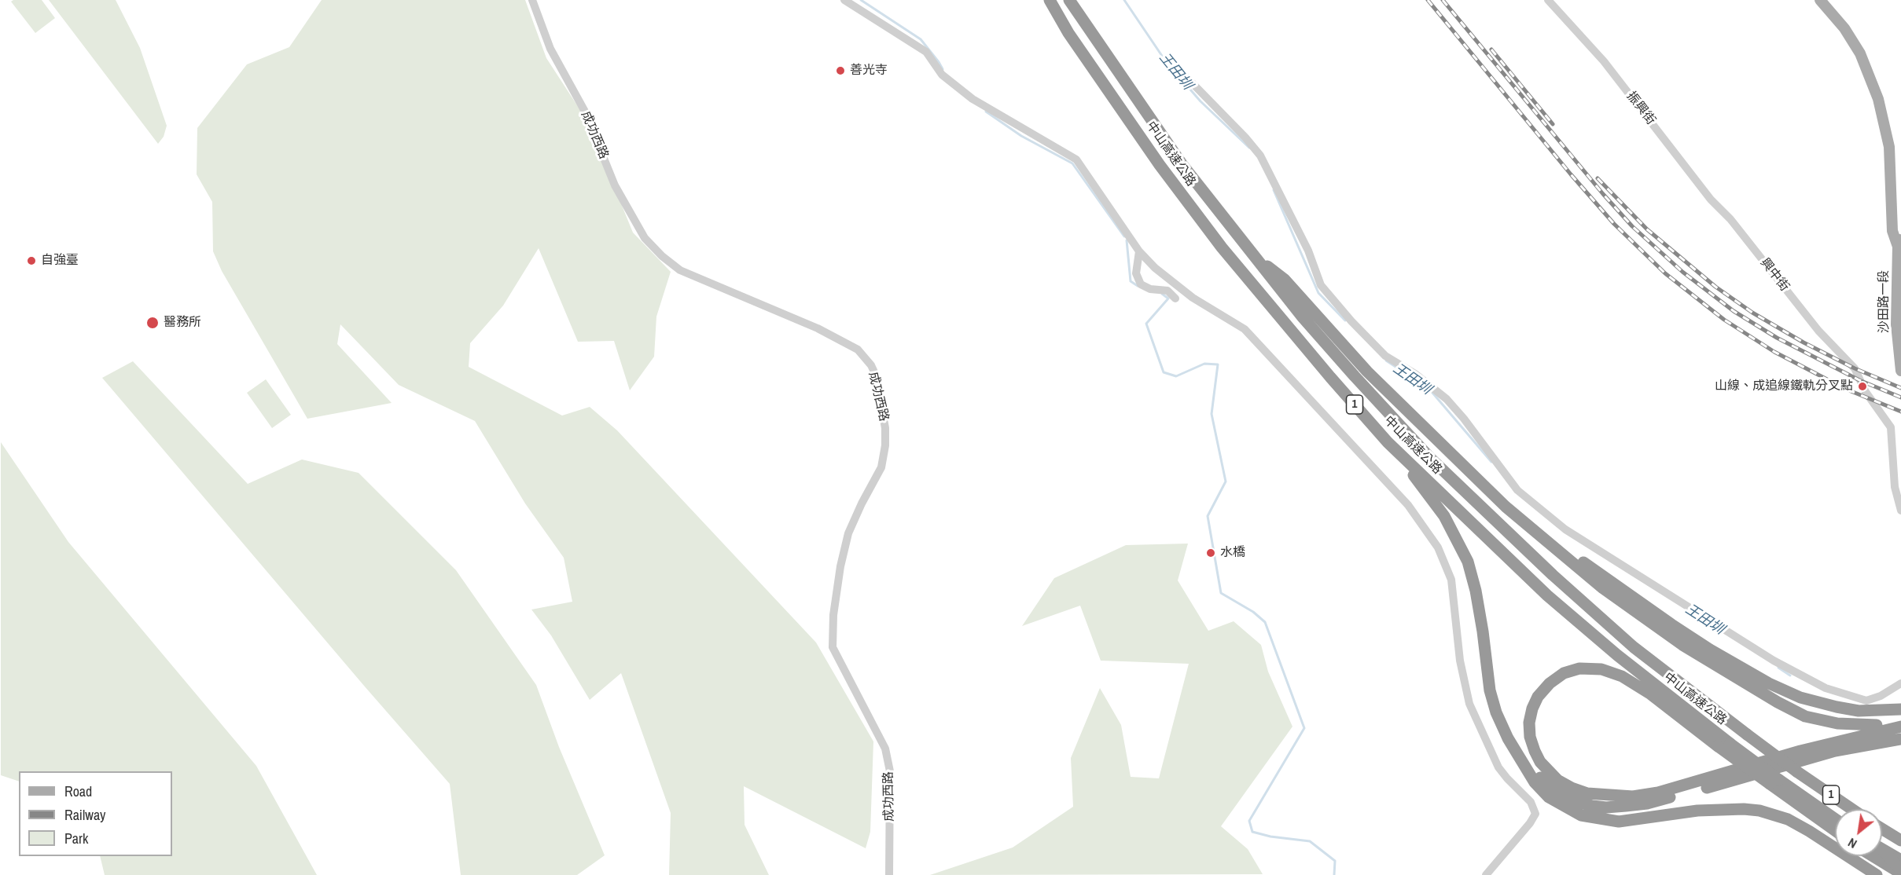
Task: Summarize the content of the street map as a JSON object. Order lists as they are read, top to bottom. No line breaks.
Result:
{"streets":{"highway":["中山高速公路","1"],"main road":["沙田路一段"],"street":["振興街","成功西路","興中街"]},"crossings":[["振興街","興中街"]],"water":["王田圳"],"places":["善光寺","自強臺","醫務所","山線、成追線鐵軌分叉點","水橋"],"legend":["Road","Railway","Park"],"north":"bottom left"}
